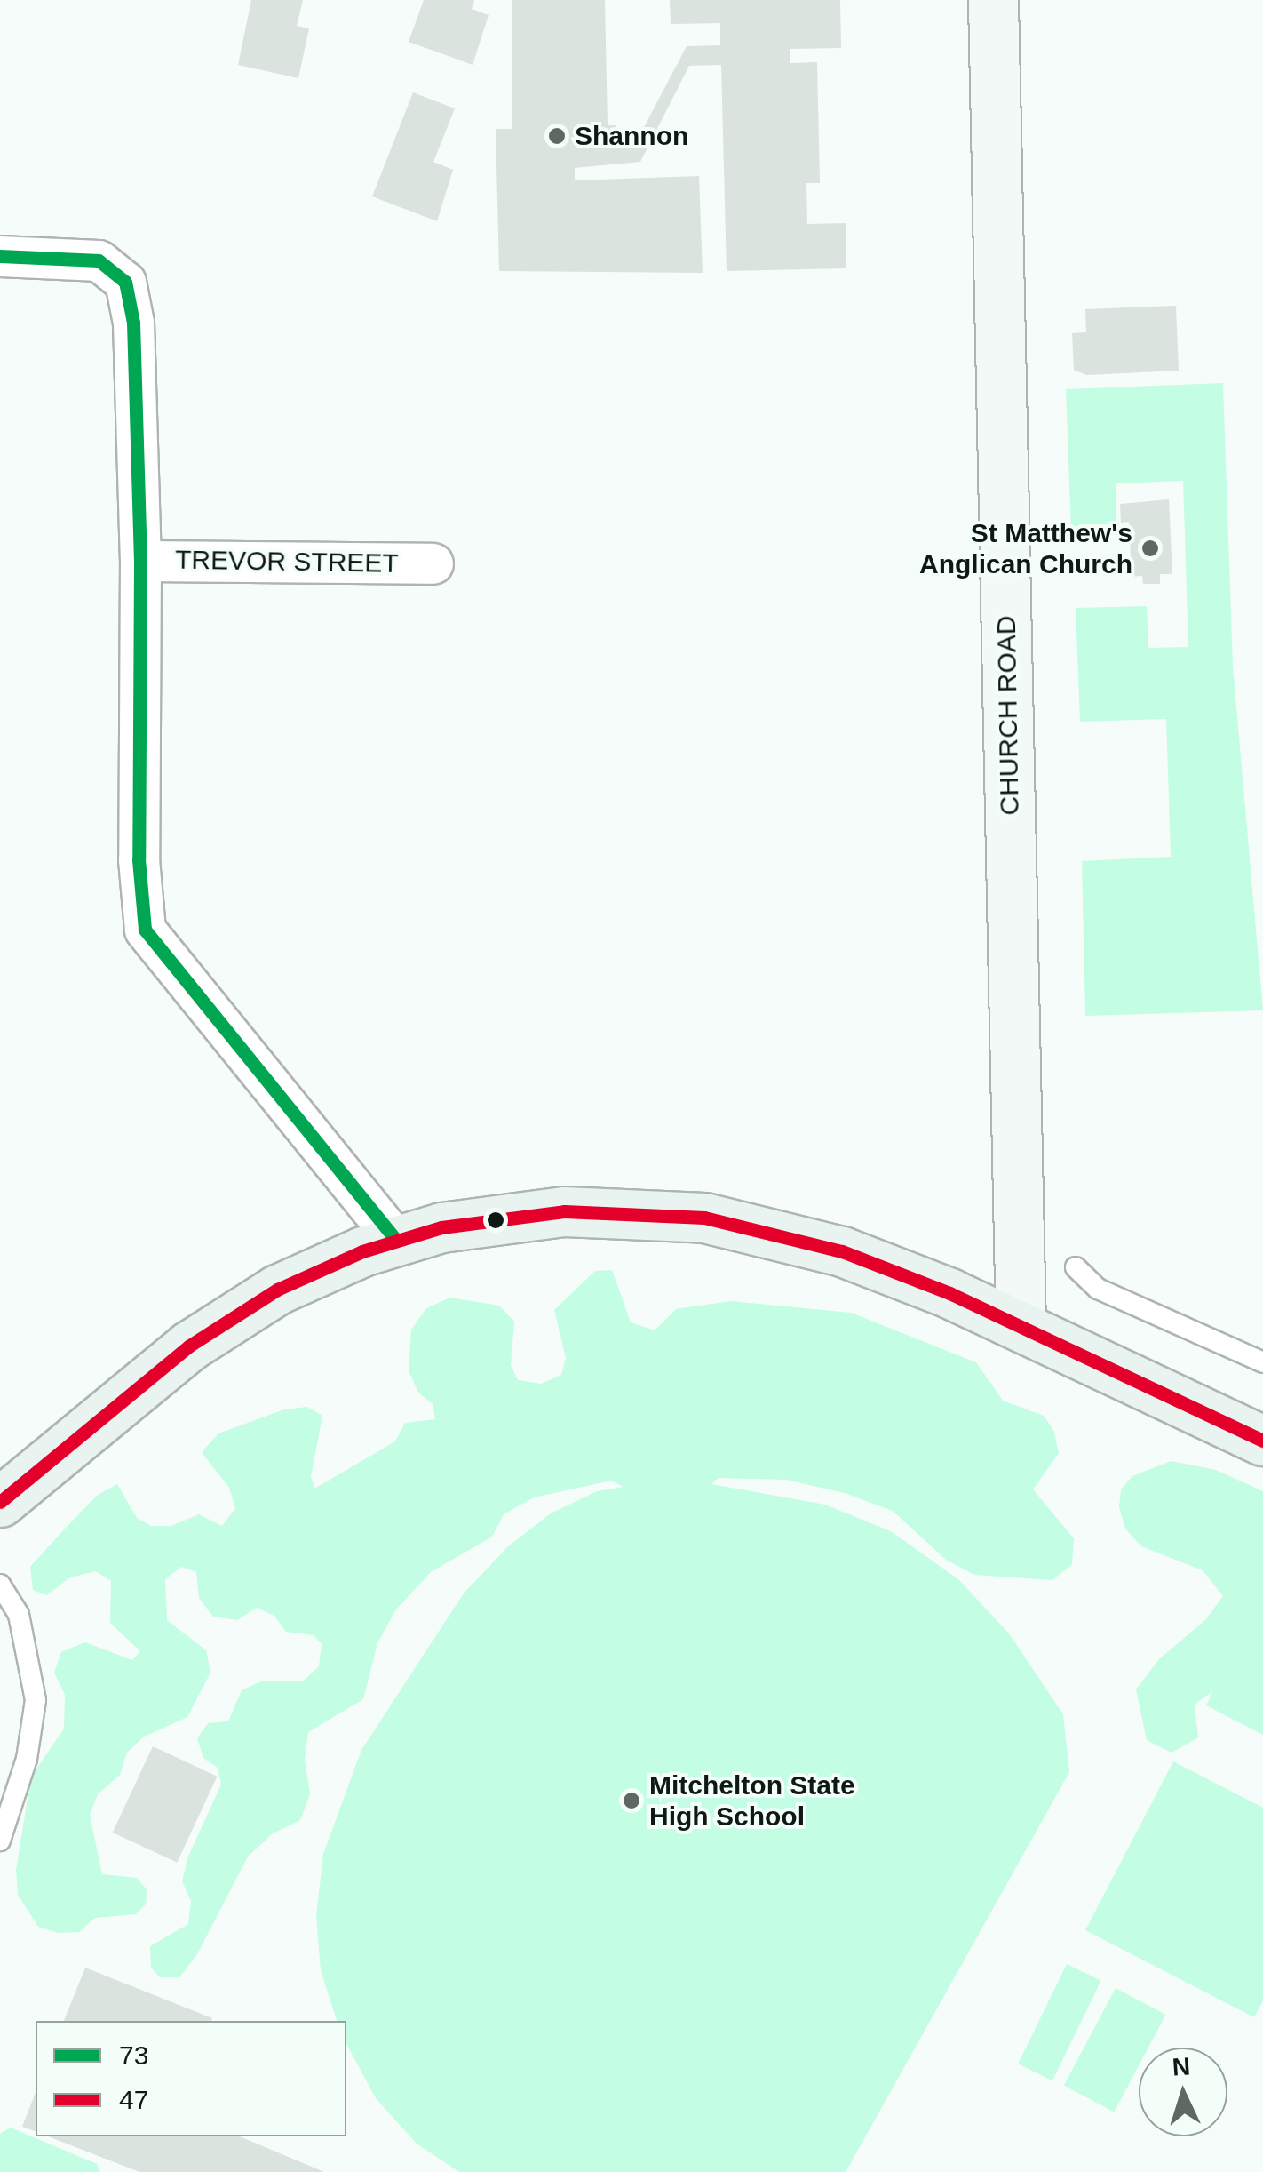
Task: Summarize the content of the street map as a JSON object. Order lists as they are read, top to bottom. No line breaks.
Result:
{"streets":{"street":["TREVOR STREET","CHURCH ROAD"]},"places":["Shannon","St Matthew's Anglican Church","Mitchelton State High School"],"lines":["transit line 73","transit line 47"],"legend":["73","47"],"north":"top"}
